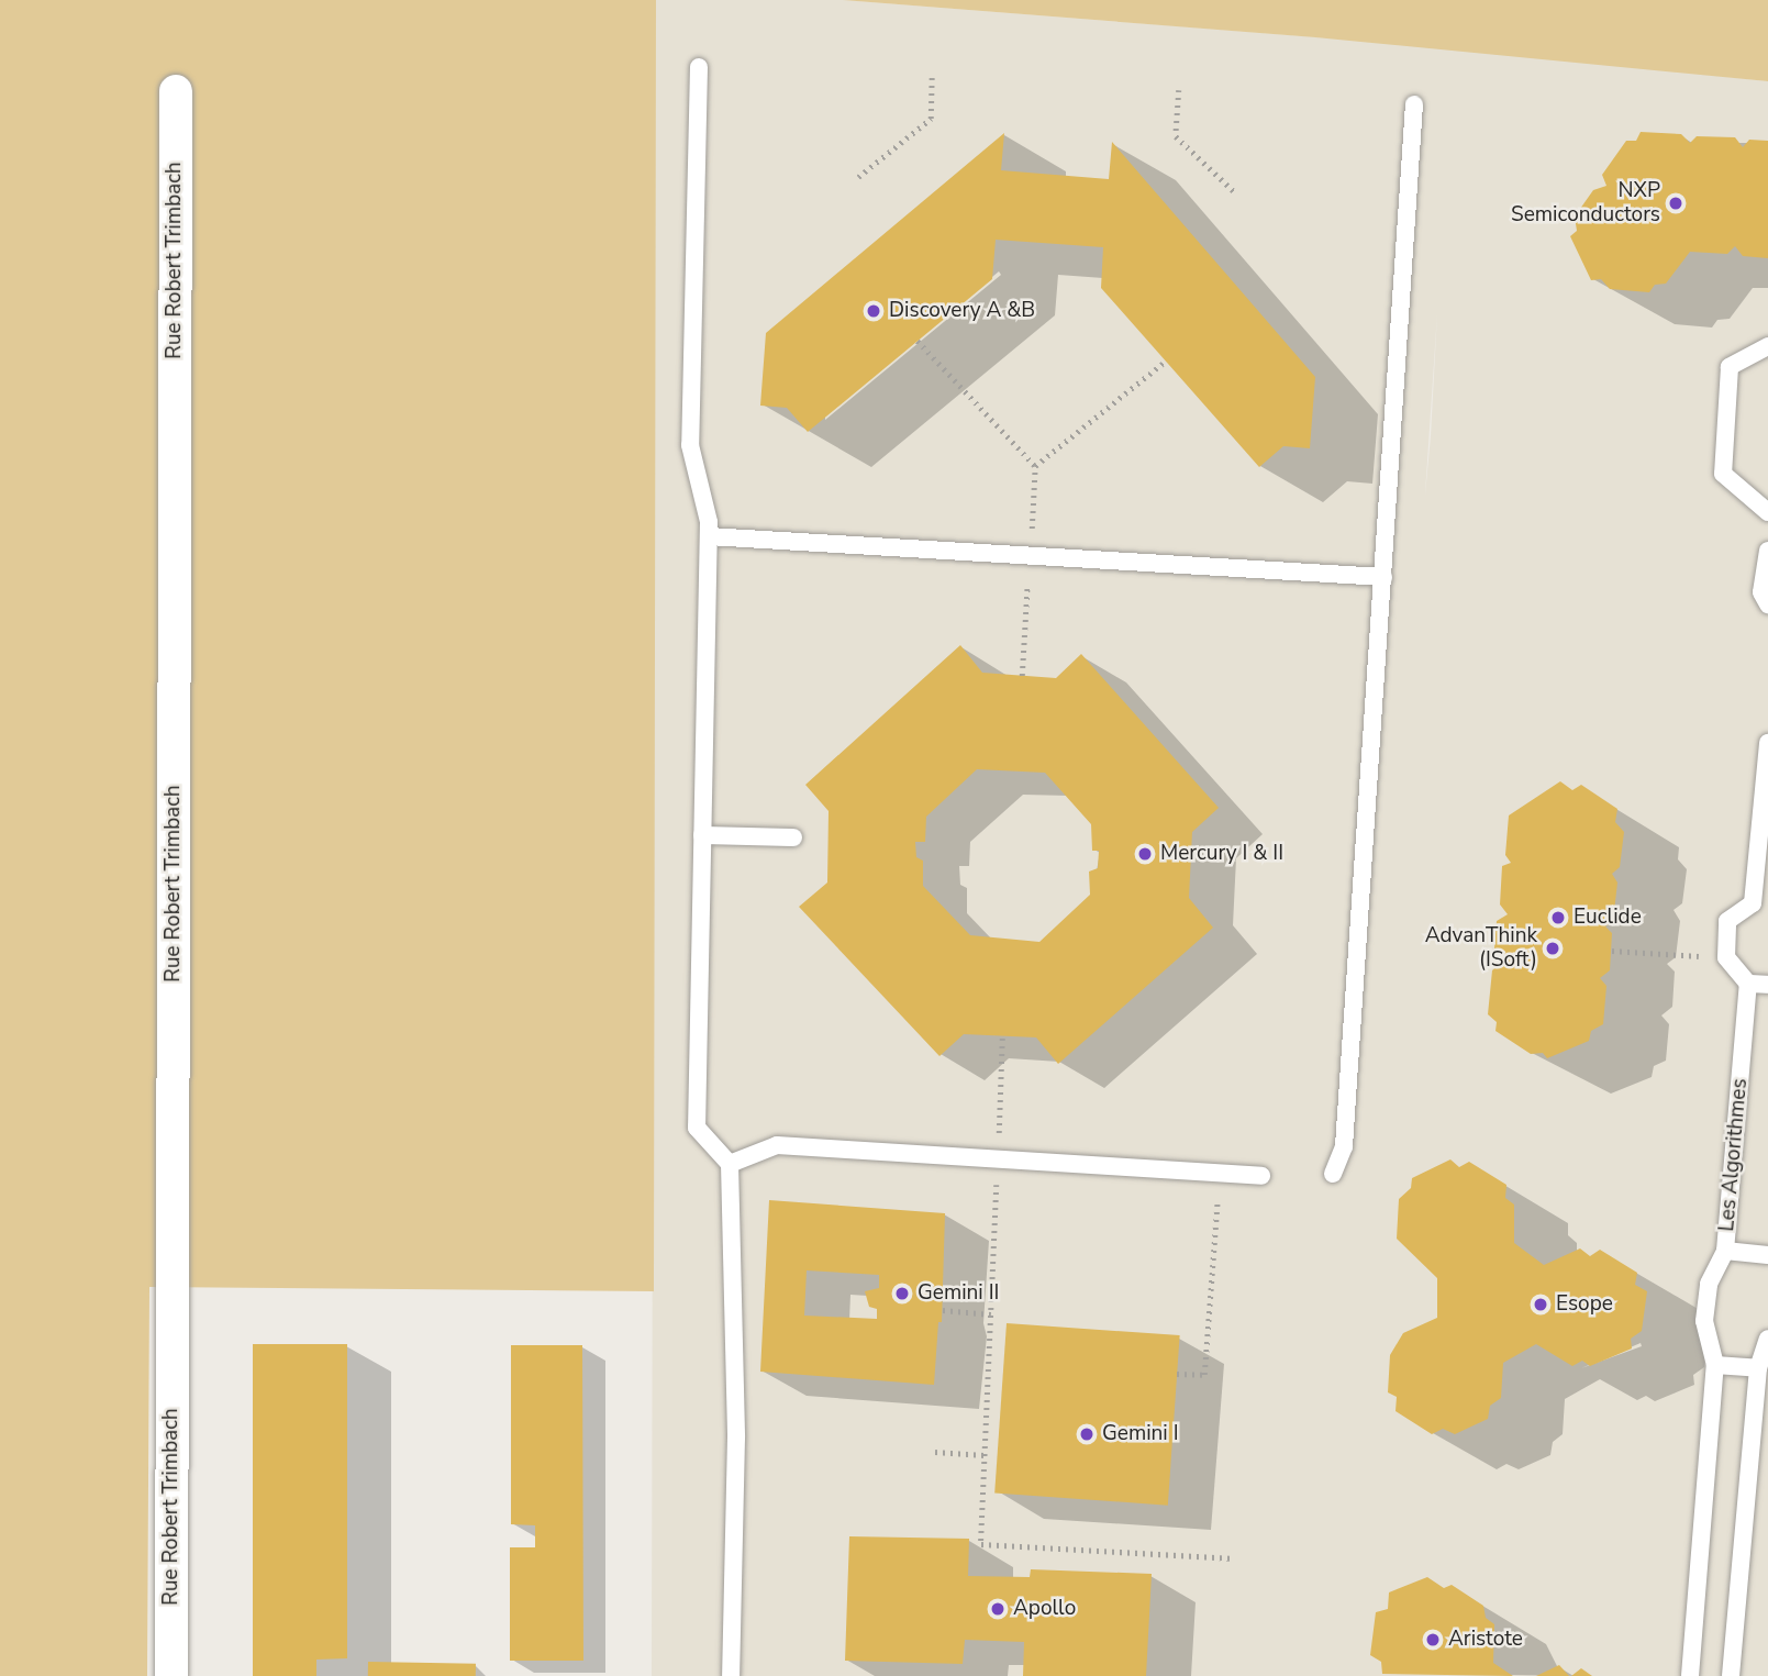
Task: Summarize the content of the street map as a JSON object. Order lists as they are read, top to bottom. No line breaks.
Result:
{"streets":{"street":["Rue Robert Trimbach"],"lane":["Les Algorithmes"]},"places":["NXP Semiconductors","Discovery A &B","Mercury I & II","Euclide","AdvanThink (ISoft)","Gemini II","Esope","Gemini I","Apollo","Aristote"]}
